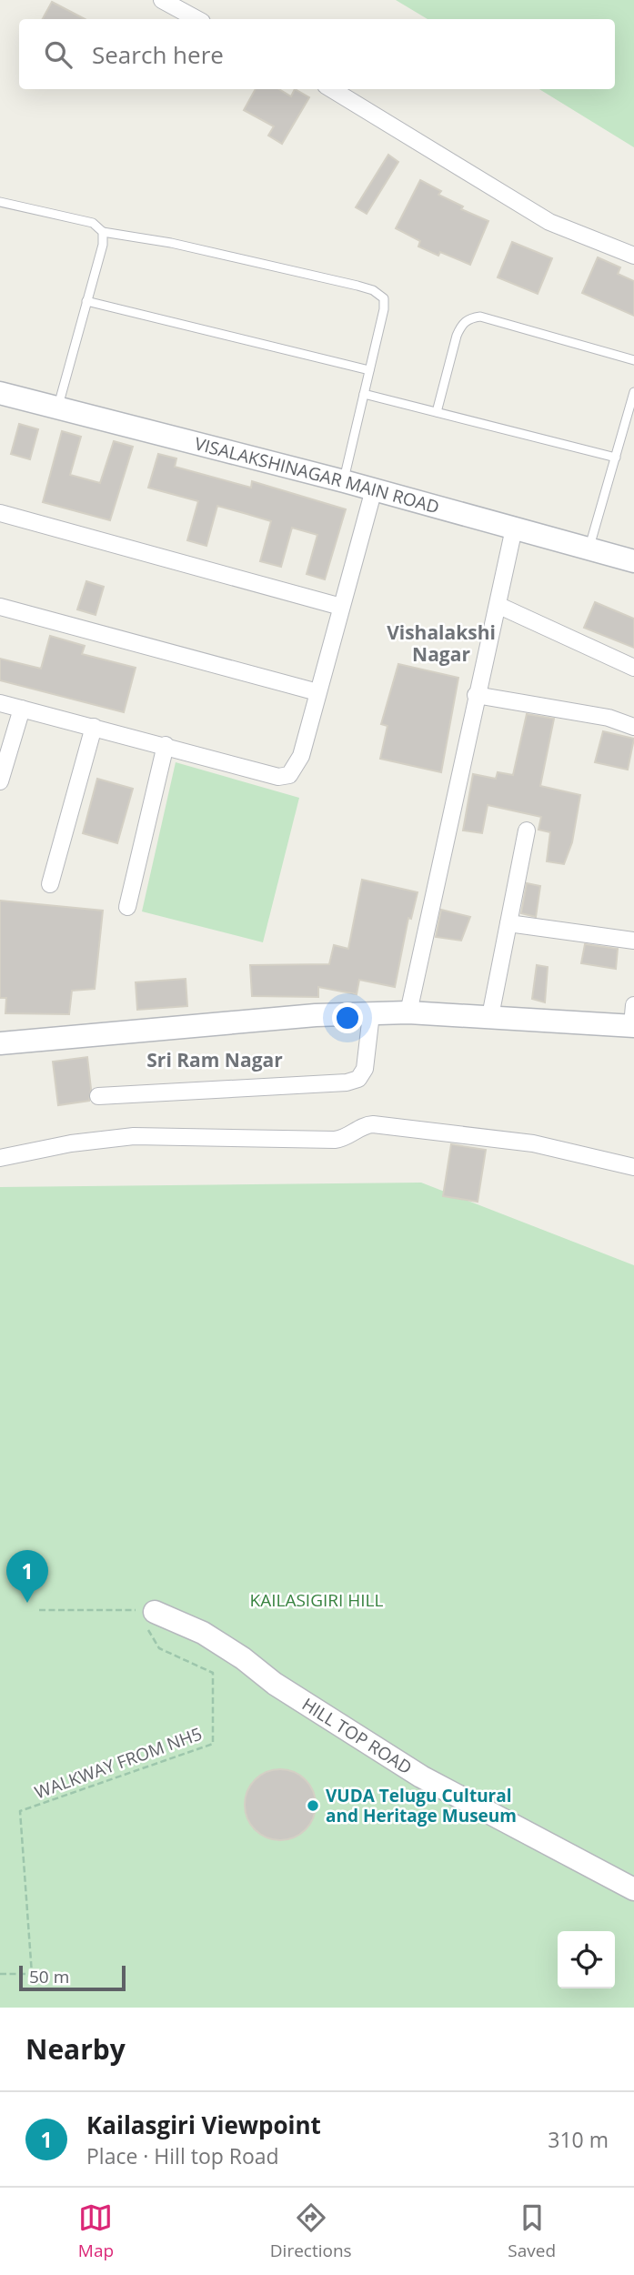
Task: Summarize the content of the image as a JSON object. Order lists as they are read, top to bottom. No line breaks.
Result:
{"streets":{"street":["VISALAKSHINAGAR MAIN ROAD","HILL TOP ROAD"],"path":["WALKWAY FROM NH5"]},"crossings":[["HILL TOP ROAD","WALKWAY FROM NH5"]],"districts":["Vishalakshi Nagar","Sri Ram Nagar"],"parks":["KAILASIGIRI HILL"],"places":["VUDA Telugu Cultural and Heritage Museum"],"scale_bar":"50 m","page":{"search":"Search here","pins":"1","scale":"50 m","heading":"Nearby","list":[{"mark":"1","name":"Kailasgiri Viewpoint","note":"Place · Hill top Road","value":"310 m"}],"nav":["Map","Directions","Saved"]}}
